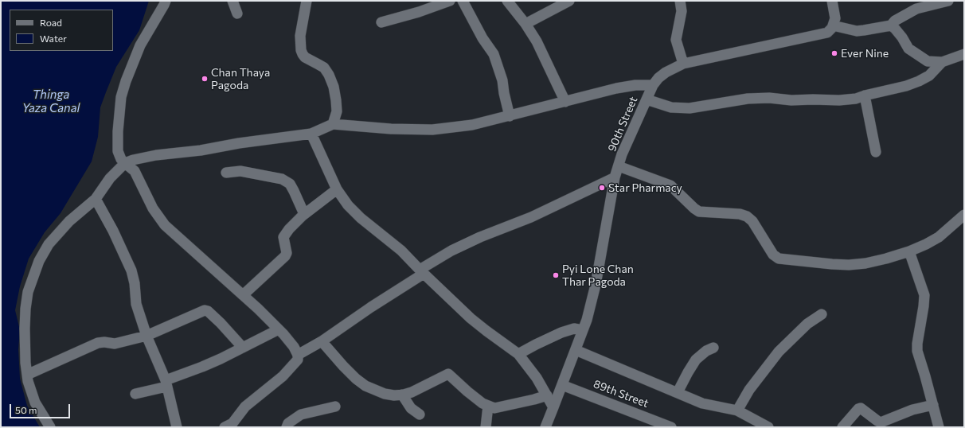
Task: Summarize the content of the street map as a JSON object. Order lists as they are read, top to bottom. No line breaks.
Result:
{"streets":{"street":["90th Street","89th Street"]},"crossings":[["90th Street","89th Street"]],"water":["Thinga Yaza Canal"],"places":["Ever Nine","Chan Thaya Pagoda","Star Pharmacy","Pyi Lone Chan Thar Pagoda"],"legend":["Road","Water"],"scale_bar":"50 m"}
